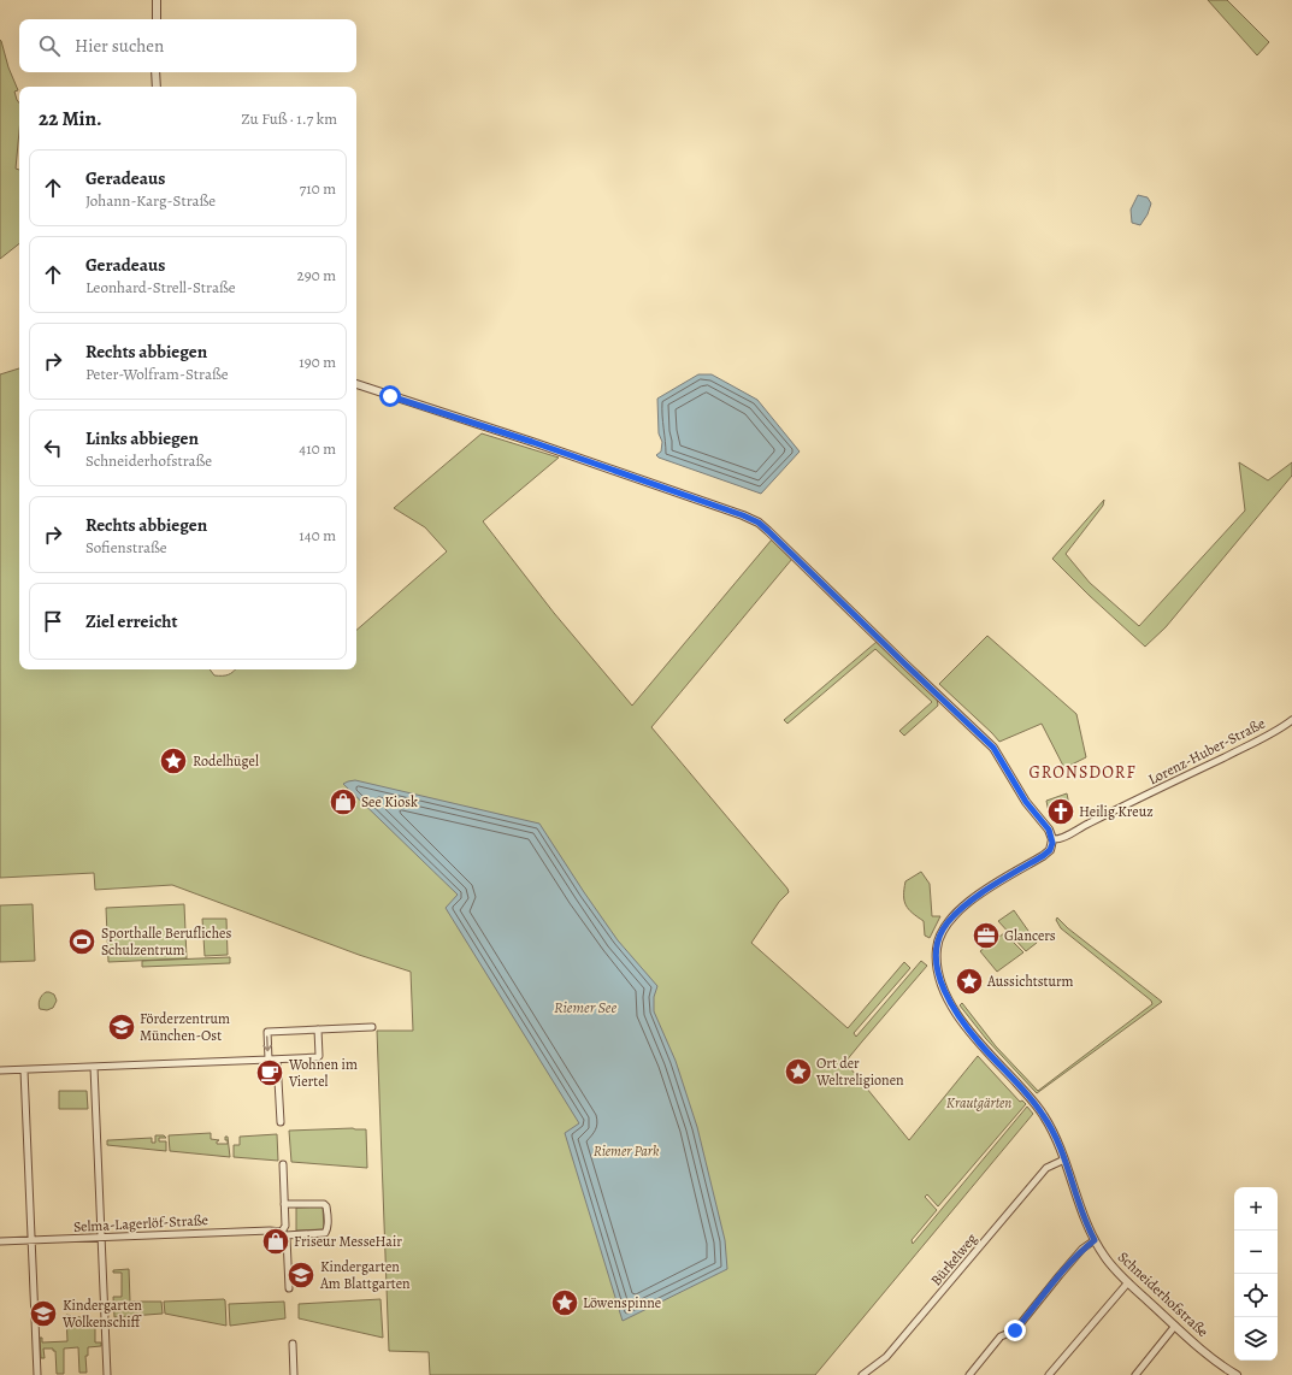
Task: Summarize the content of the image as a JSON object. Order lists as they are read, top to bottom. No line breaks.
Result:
{"streets":{"street":["Lorenz-Huber-Straße","Selma-Lagerlöf-Straße","Bürkelweg","Schneiderhofstraße"]},"crossings":[["Lorenz-Huber-Straße","Schneiderhofstraße"],["Bürkelweg","Schneiderhofstraße"]],"districts":["GRONSDORF"],"water":["Riemer See"],"parks":["Krautgärten","Riemer Park"],"places":{"place":["Rodelhügel","Aussichtsturm","Ort der Weltreligionen","Löwenspinne"],"shop":["See Kiosk","Friseur MesseHair"],"church":["Heilig Kreuz"],"office":["Glancers"],"sports":["Sporthalle Berufliches Schulzentrum"],"school or university":["Förderzentrum München-Ost","Kindergarten Am Blattgarten","Kindergarten Wolkenschiff"],"cafe":["Wohnen im Viertel"]},"page":{"search":"Hier suchen","heading":["22 Min.","Zu Fuß · 1.7 km"],"list":[["Geradeaus","Johann-Karg-Straße","710 m"],["Geradeaus","Leonhard-Strell-Straße","290 m"],["Rechts abbiegen","Peter-Wolfram-Straße","190 m"],["Links abbiegen","Schneiderhofstraße","410 m"],["Rechts abbiegen","Sofienstraße","140 m"],"Ziel erreicht"],"map_buttons":["+","−"]}}
